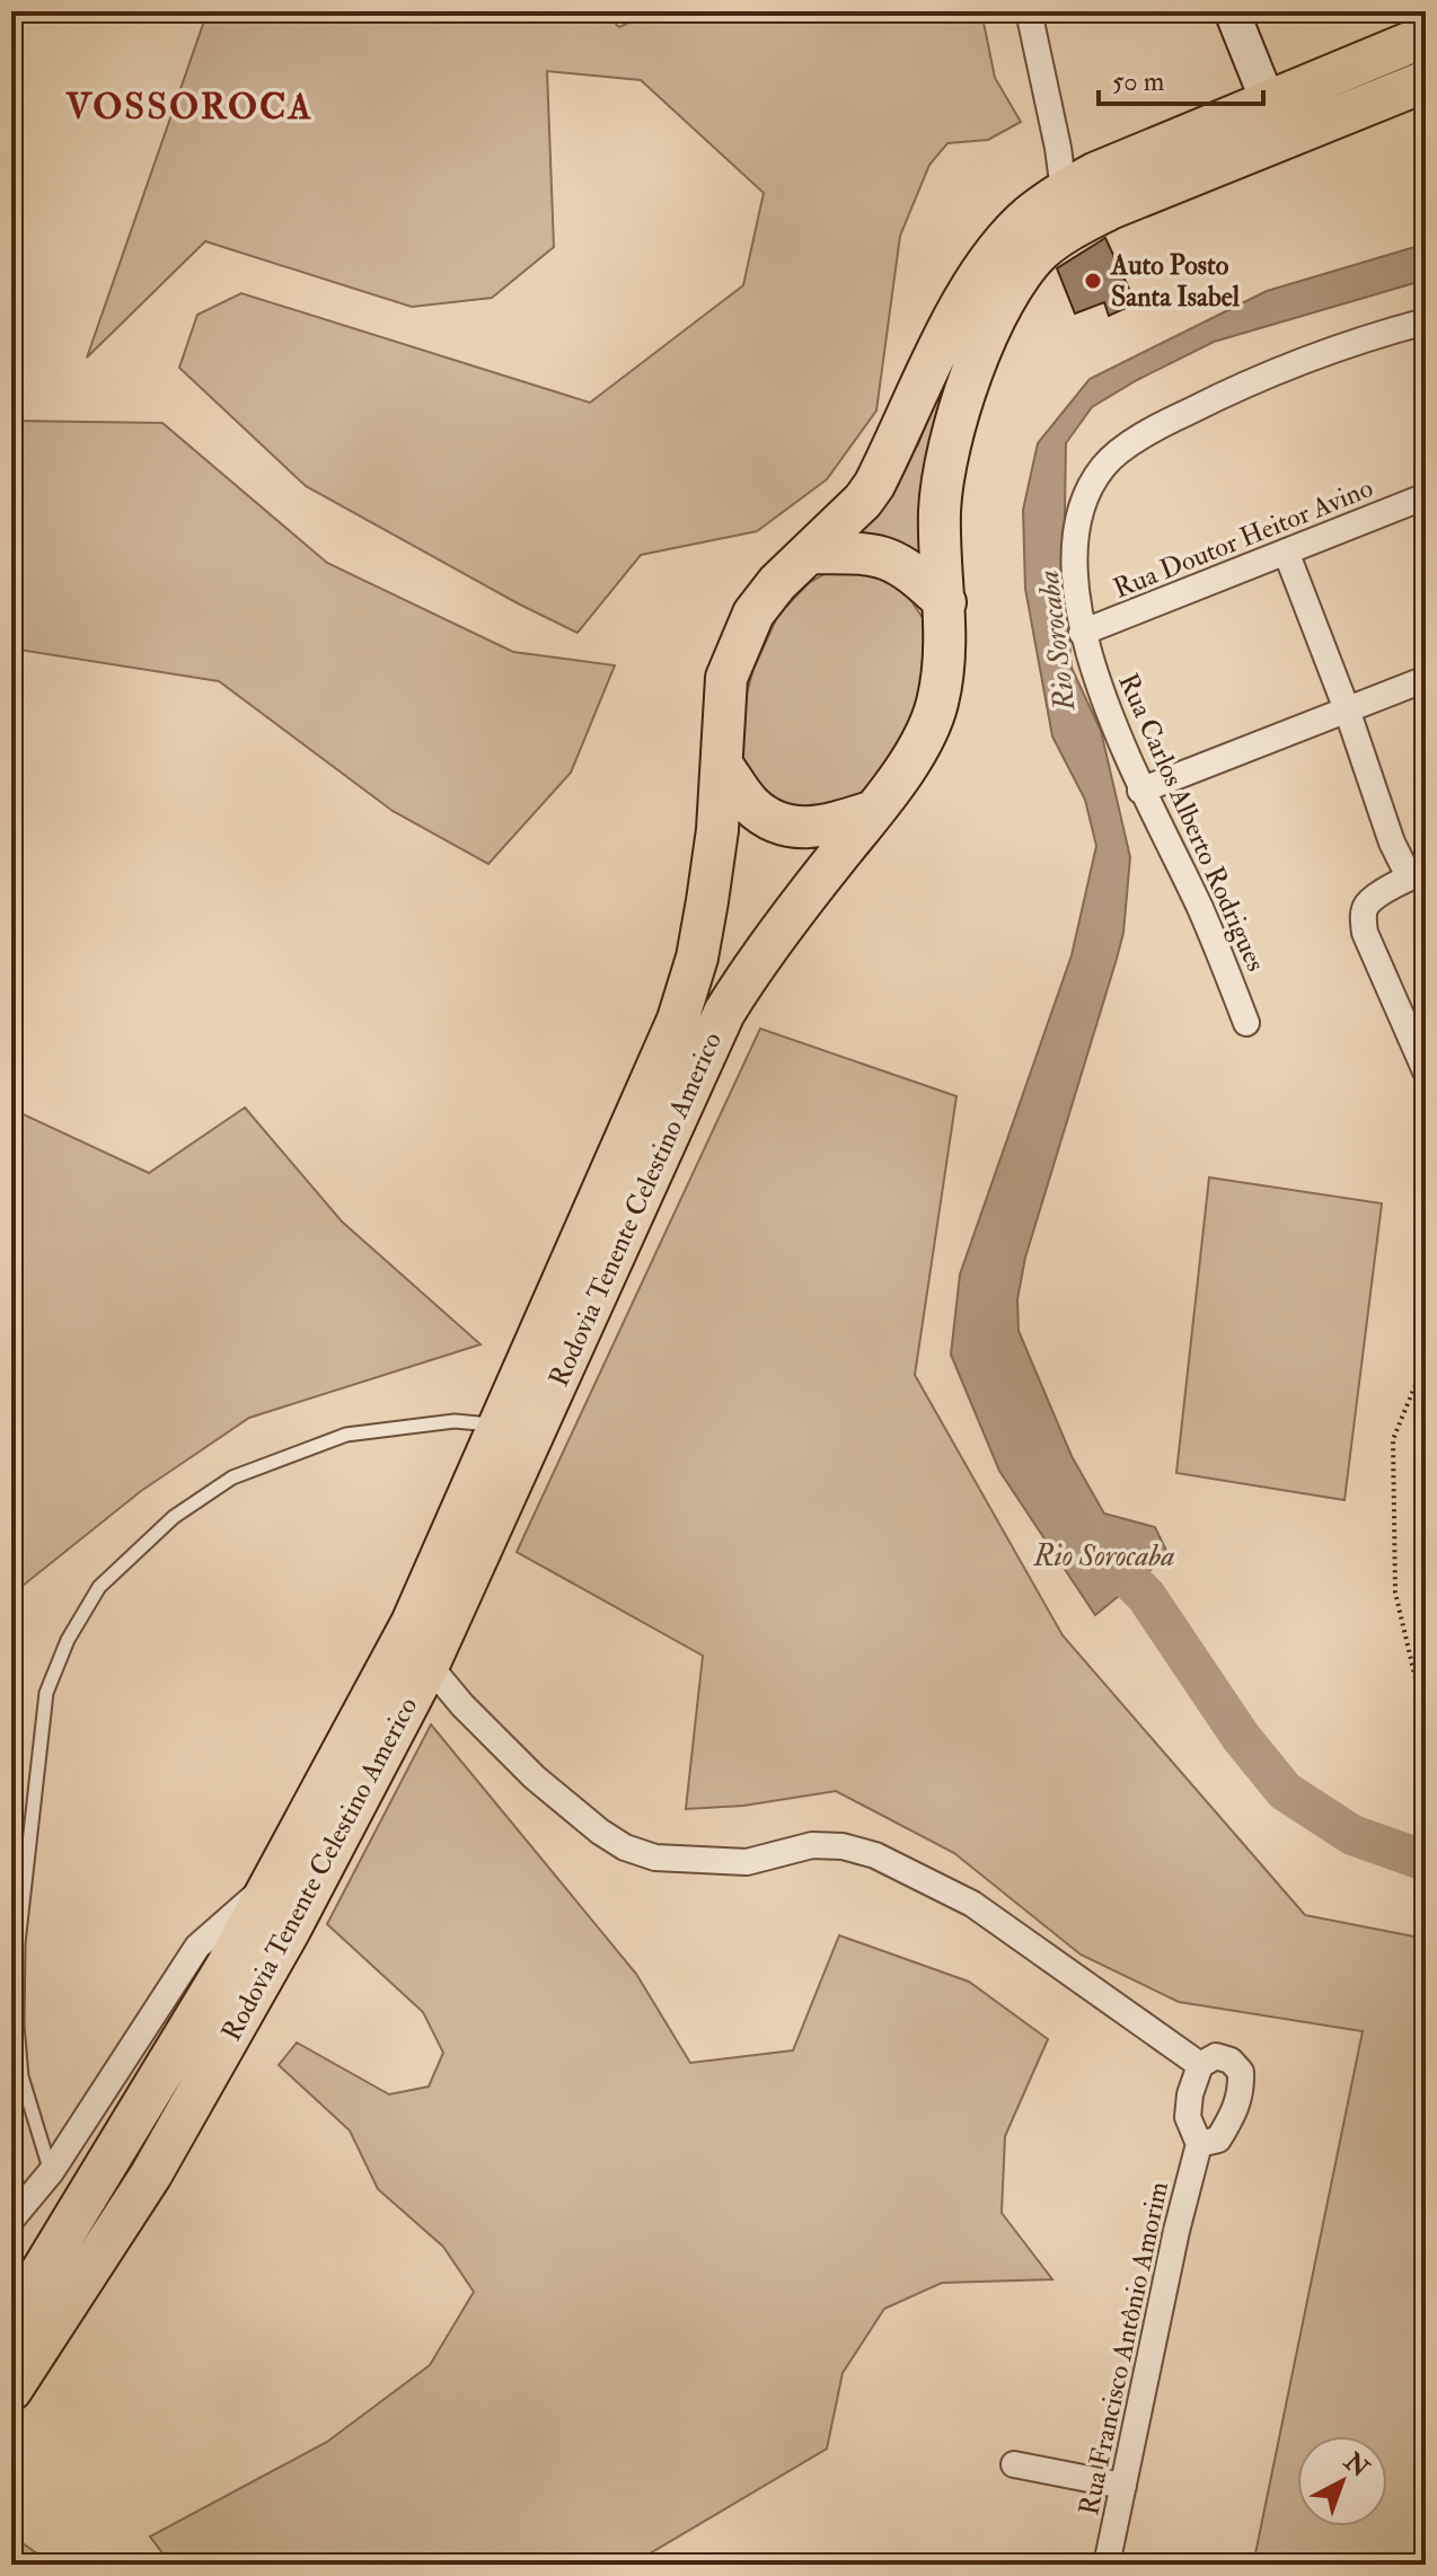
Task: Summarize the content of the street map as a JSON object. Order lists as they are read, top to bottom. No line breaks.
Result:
{"streets":{"highway":["Rodovia Tenente Celestino Americo"],"street":["Rua Doutor Heitor Avino","Rua Carlos Alberto Rodrigues","Rua Francisco Antônio Amorim"]},"crossings":[["Rua Doutor Heitor Avino","Rua Carlos Alberto Rodrigues"]],"districts":["VOSSOROCA"],"water":["Rio Sorocaba"],"places":["Auto Posto Santa Isabel"],"scale_bar":"50 m","north":"top right"}
